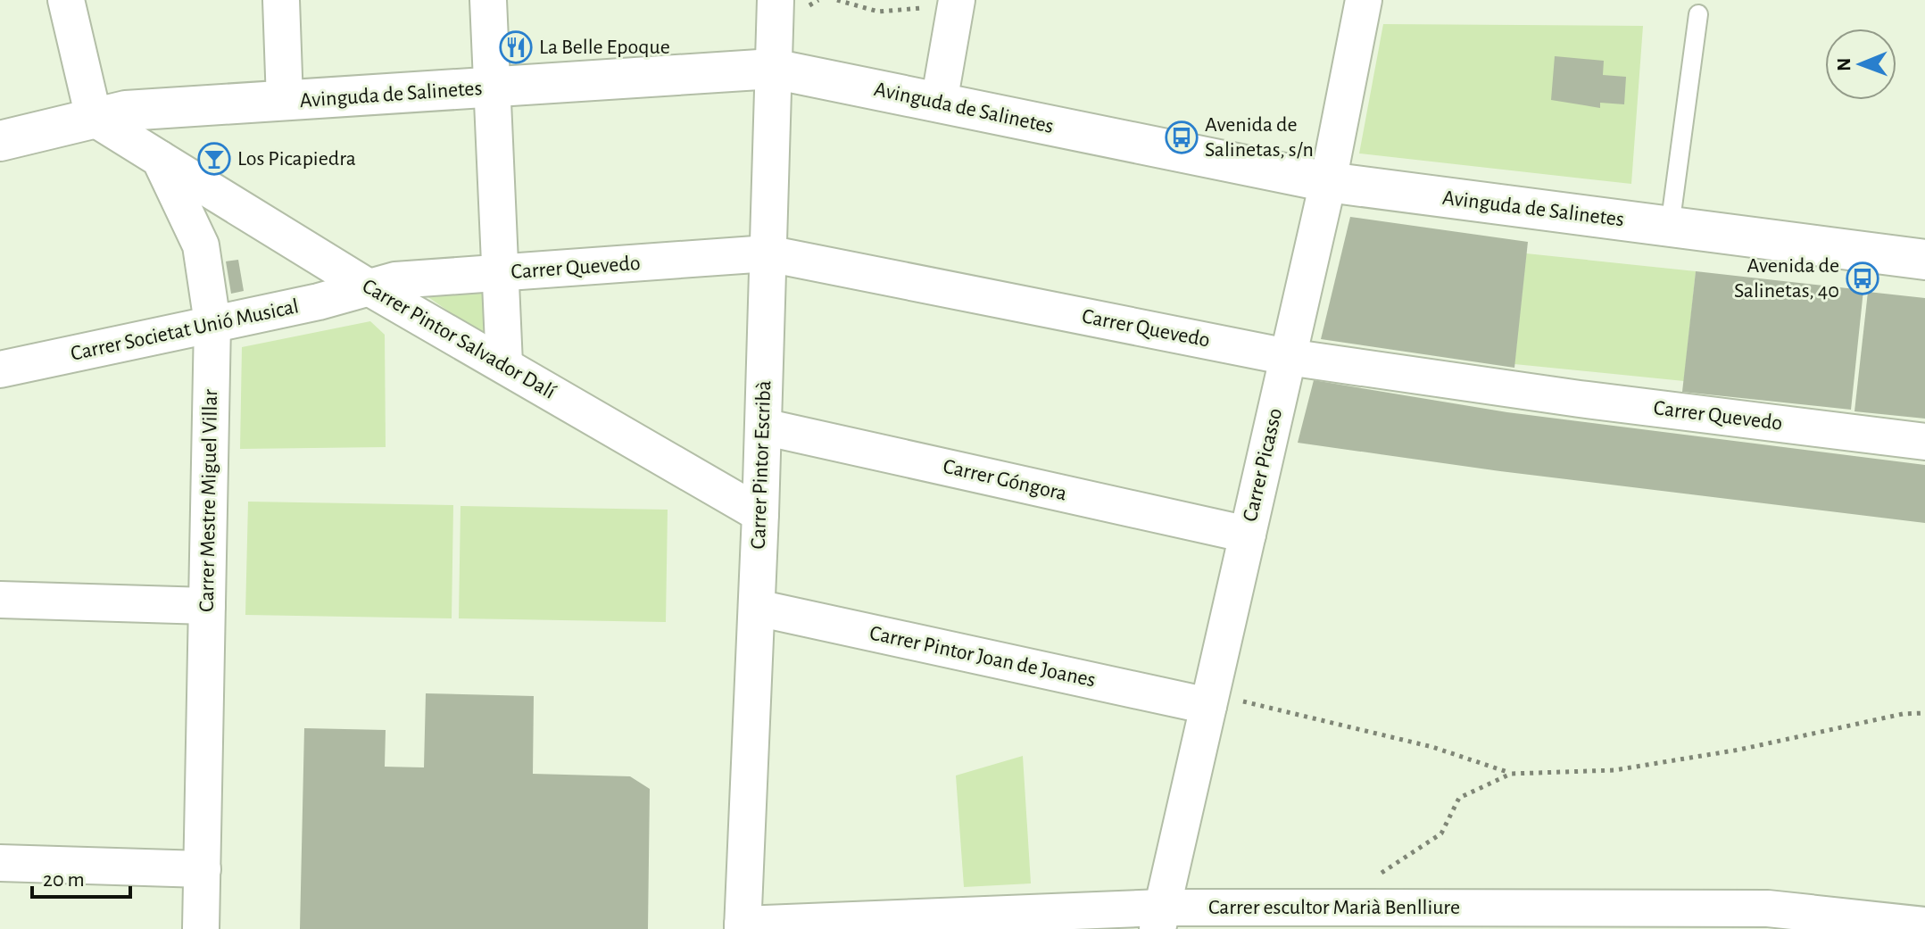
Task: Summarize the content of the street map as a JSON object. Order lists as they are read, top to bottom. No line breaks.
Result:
{"streets":{"street":["Avinguda de Salinetes","Carrer Quevedo","Carrer Societat Unió Musical","Carrer Pintor Salvador Dalí","Carrer Pintor Escribà","Carrer Picasso","Carrer Góngora","Carrer Mestre Miguel Villar","Carrer Pintor Joan de Joanes","Carrer escultor Marià Benlliure"]},"crossings":[["Avinguda de Salinetes","Carrer Pintor Escribà"],["Avinguda de Salinetes","Carrer Picasso"],["Carrer Quevedo","Carrer Societat Unió Musical"],["Carrer Quevedo","Carrer Pintor Salvador Dalí"],["Carrer Quevedo","Carrer Pintor Escribà"],["Carrer Quevedo","Carrer Picasso"],["Carrer Societat Unió Musical","Carrer Pintor Salvador Dalí"],["Carrer Societat Unió Musical","Carrer Mestre Miguel Villar"],["Carrer Pintor Salvador Dalí","Carrer Pintor Escribà"],["Carrer Pintor Salvador Dalí","Carrer Mestre Miguel Villar"],["Carrer Pintor Escribà","Carrer Góngora"],["Carrer Pintor Escribà","Carrer Pintor Joan de Joanes"],["Carrer Pintor Escribà","Carrer escultor Marià Benlliure"],["Carrer Picasso","Carrer Góngora"],["Carrer Picasso","Carrer Pintor Joan de Joanes"],["Carrer Picasso","Carrer escultor Marià Benlliure"]],"places":{"restaurant":["La Belle Epoque"],"bus stop":["Avenida de Salinetas, s/n","Avenida de Salinetas, 40"],"bar":["Los Picapiedra"]},"scale_bar":"20 m","north":"left"}
